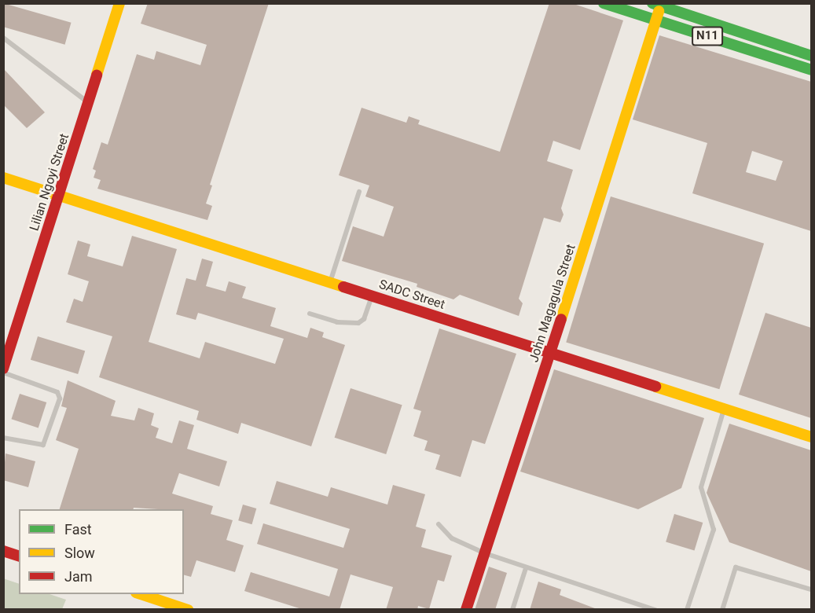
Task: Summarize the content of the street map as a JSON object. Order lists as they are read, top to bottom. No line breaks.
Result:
{"streets":{"main road":["N11","Lilian Ngoyi Street","SADC Street","John Magagula Street"]},"crossings":[["N11","John Magagula Street"],["Lilian Ngoyi Street","SADC Street"],["SADC Street","John Magagula Street"]],"legend":["Fast","Slow","Jam"]}
